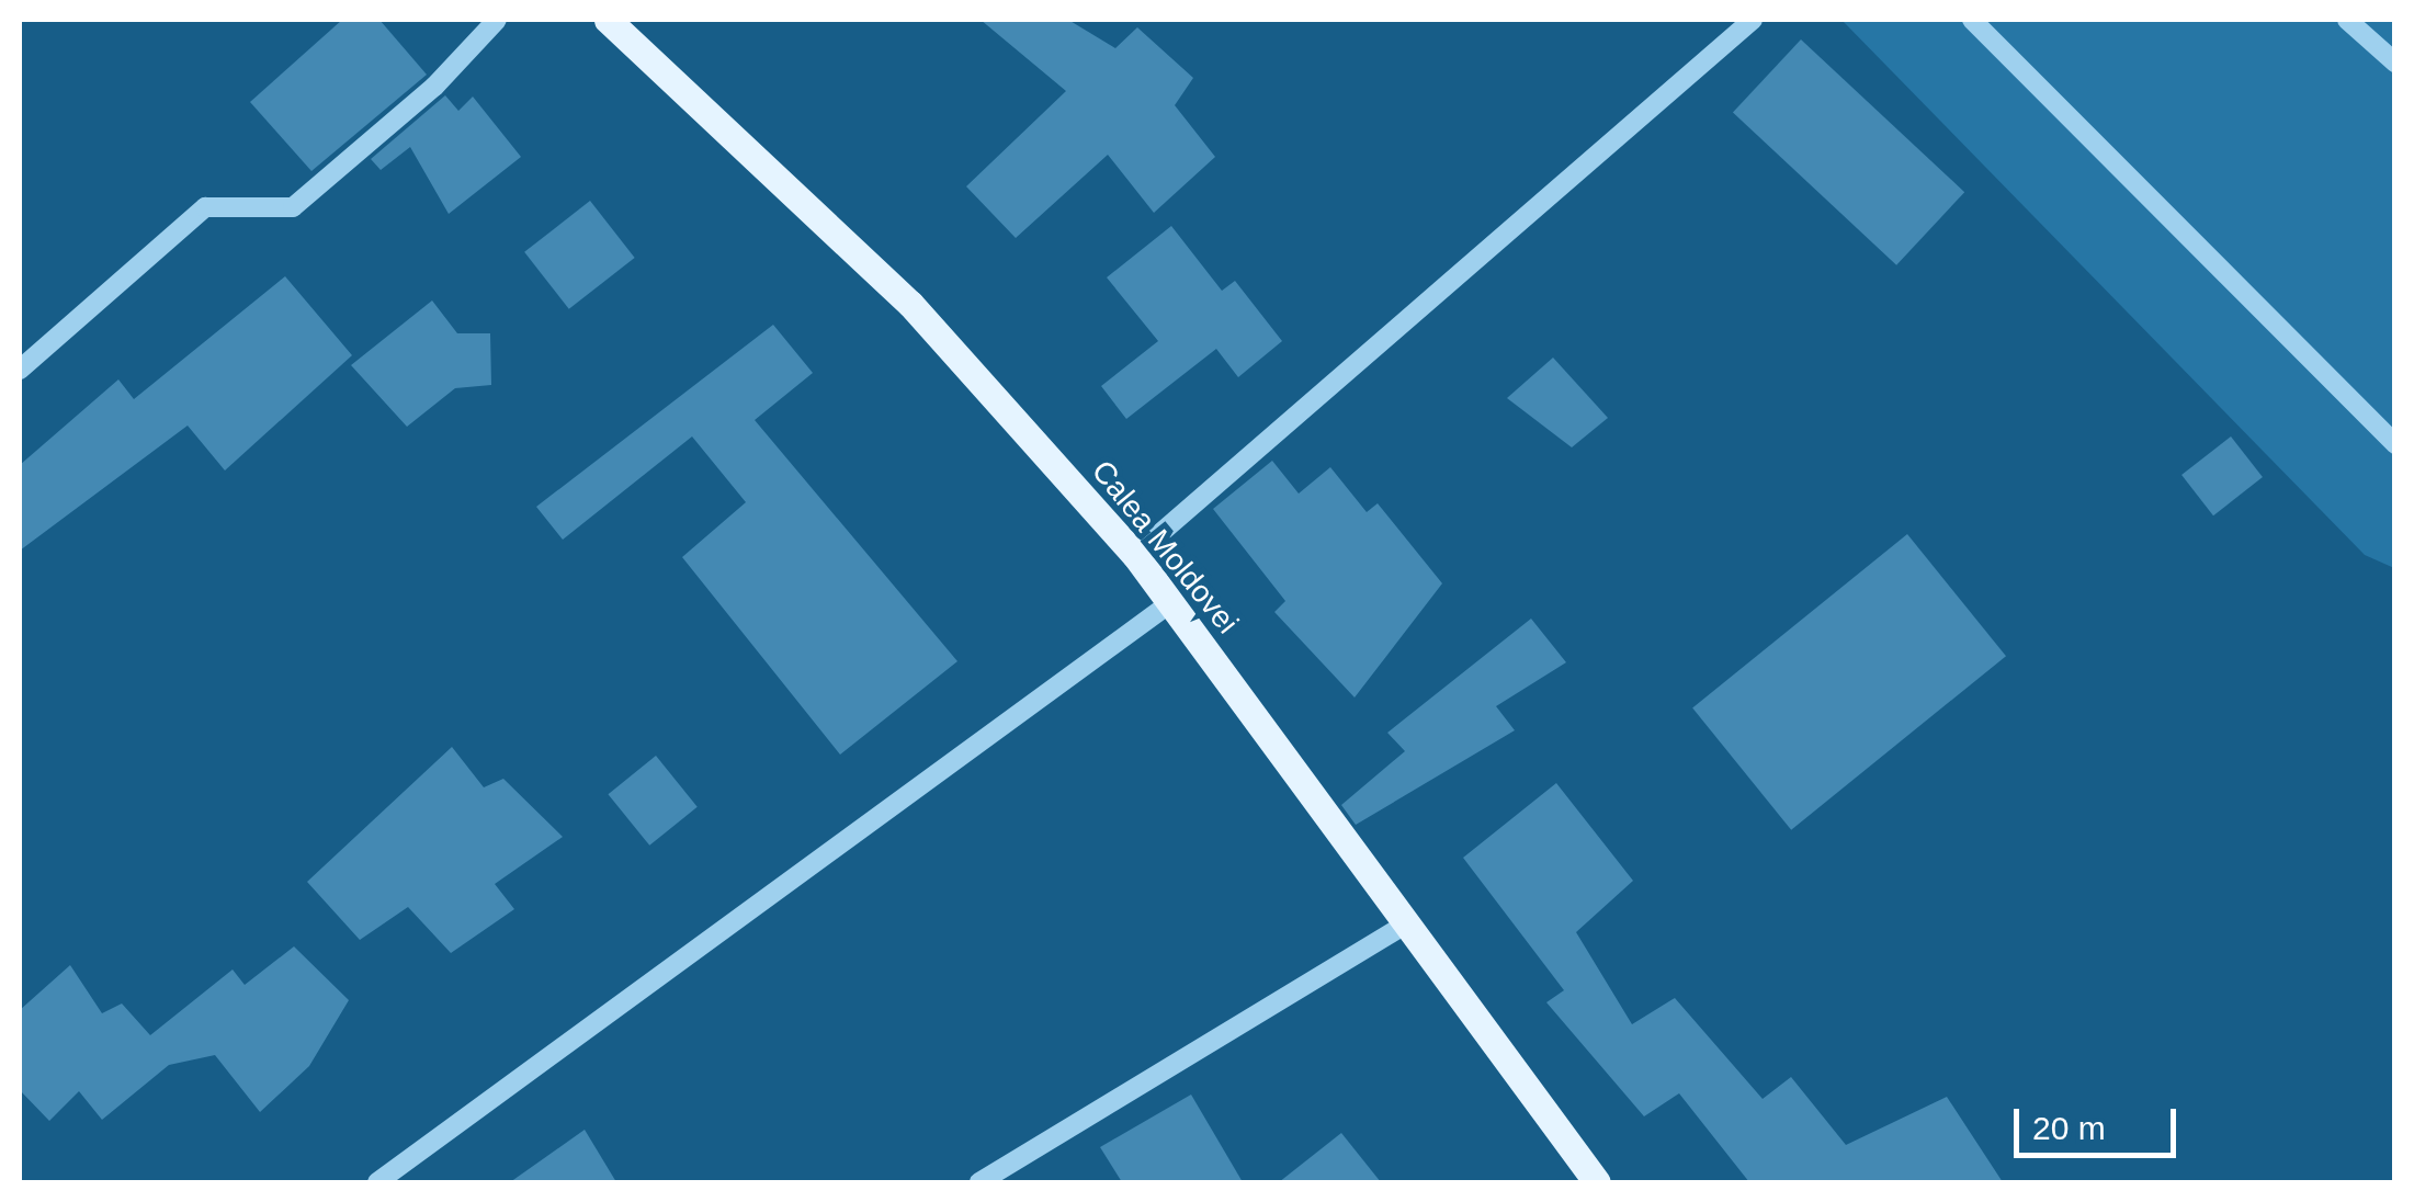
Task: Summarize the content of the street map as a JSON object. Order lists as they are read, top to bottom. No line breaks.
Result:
{"streets":{"main road":["Calea Moldovei"]},"scale_bar":"20 m"}
